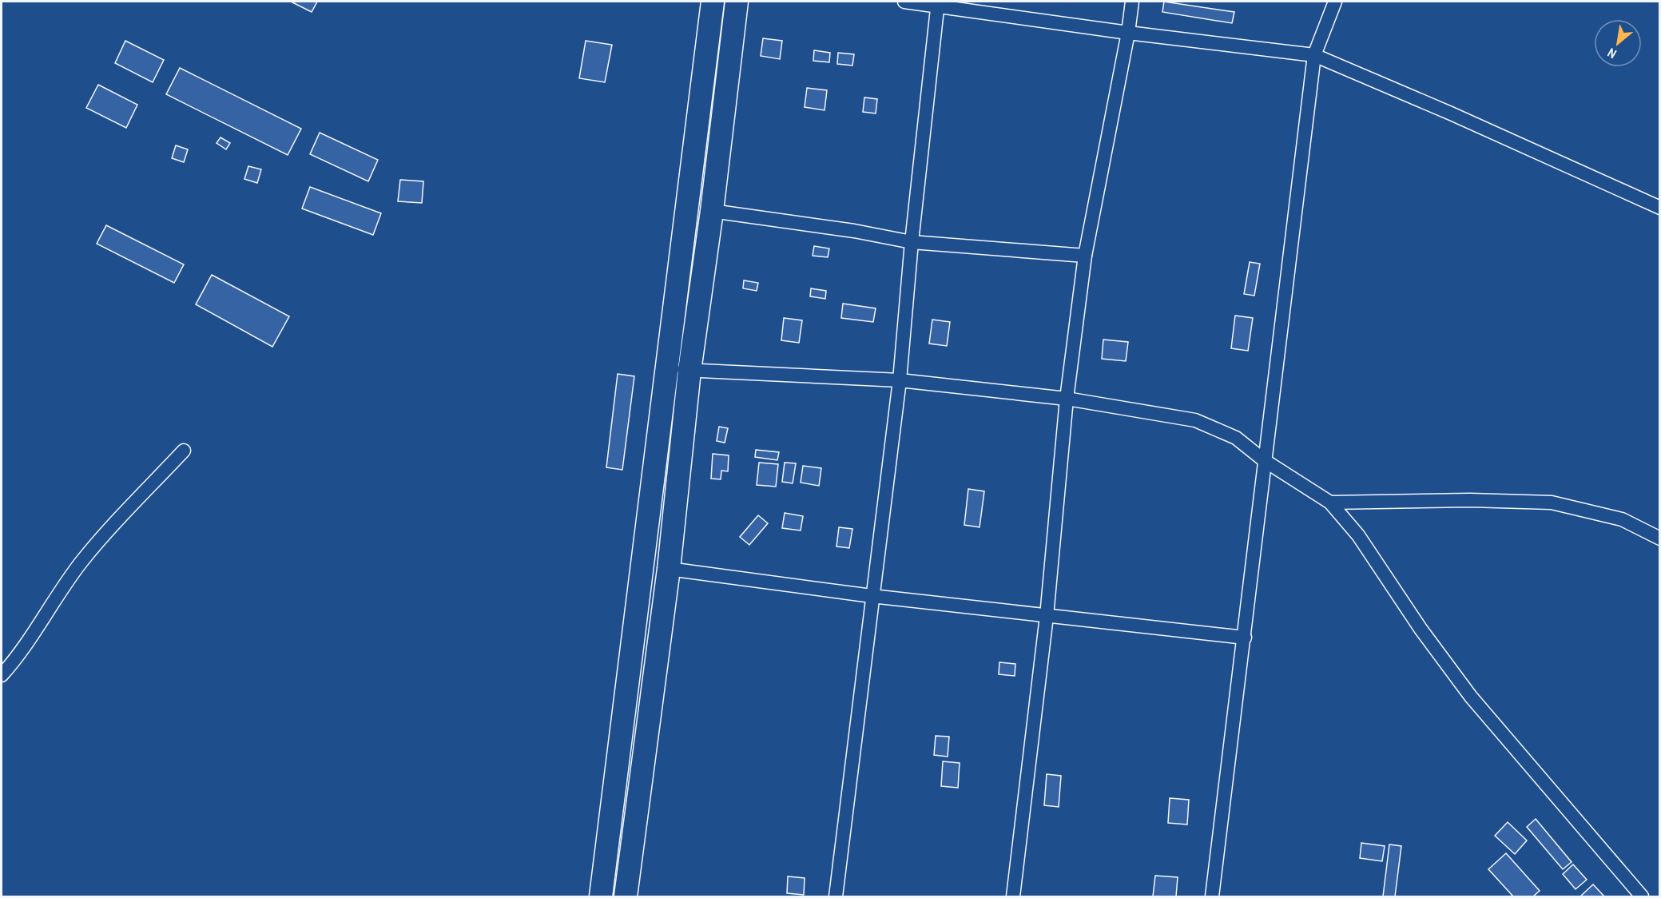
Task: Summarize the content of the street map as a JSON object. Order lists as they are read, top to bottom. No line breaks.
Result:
{"north":"bottom left"}
